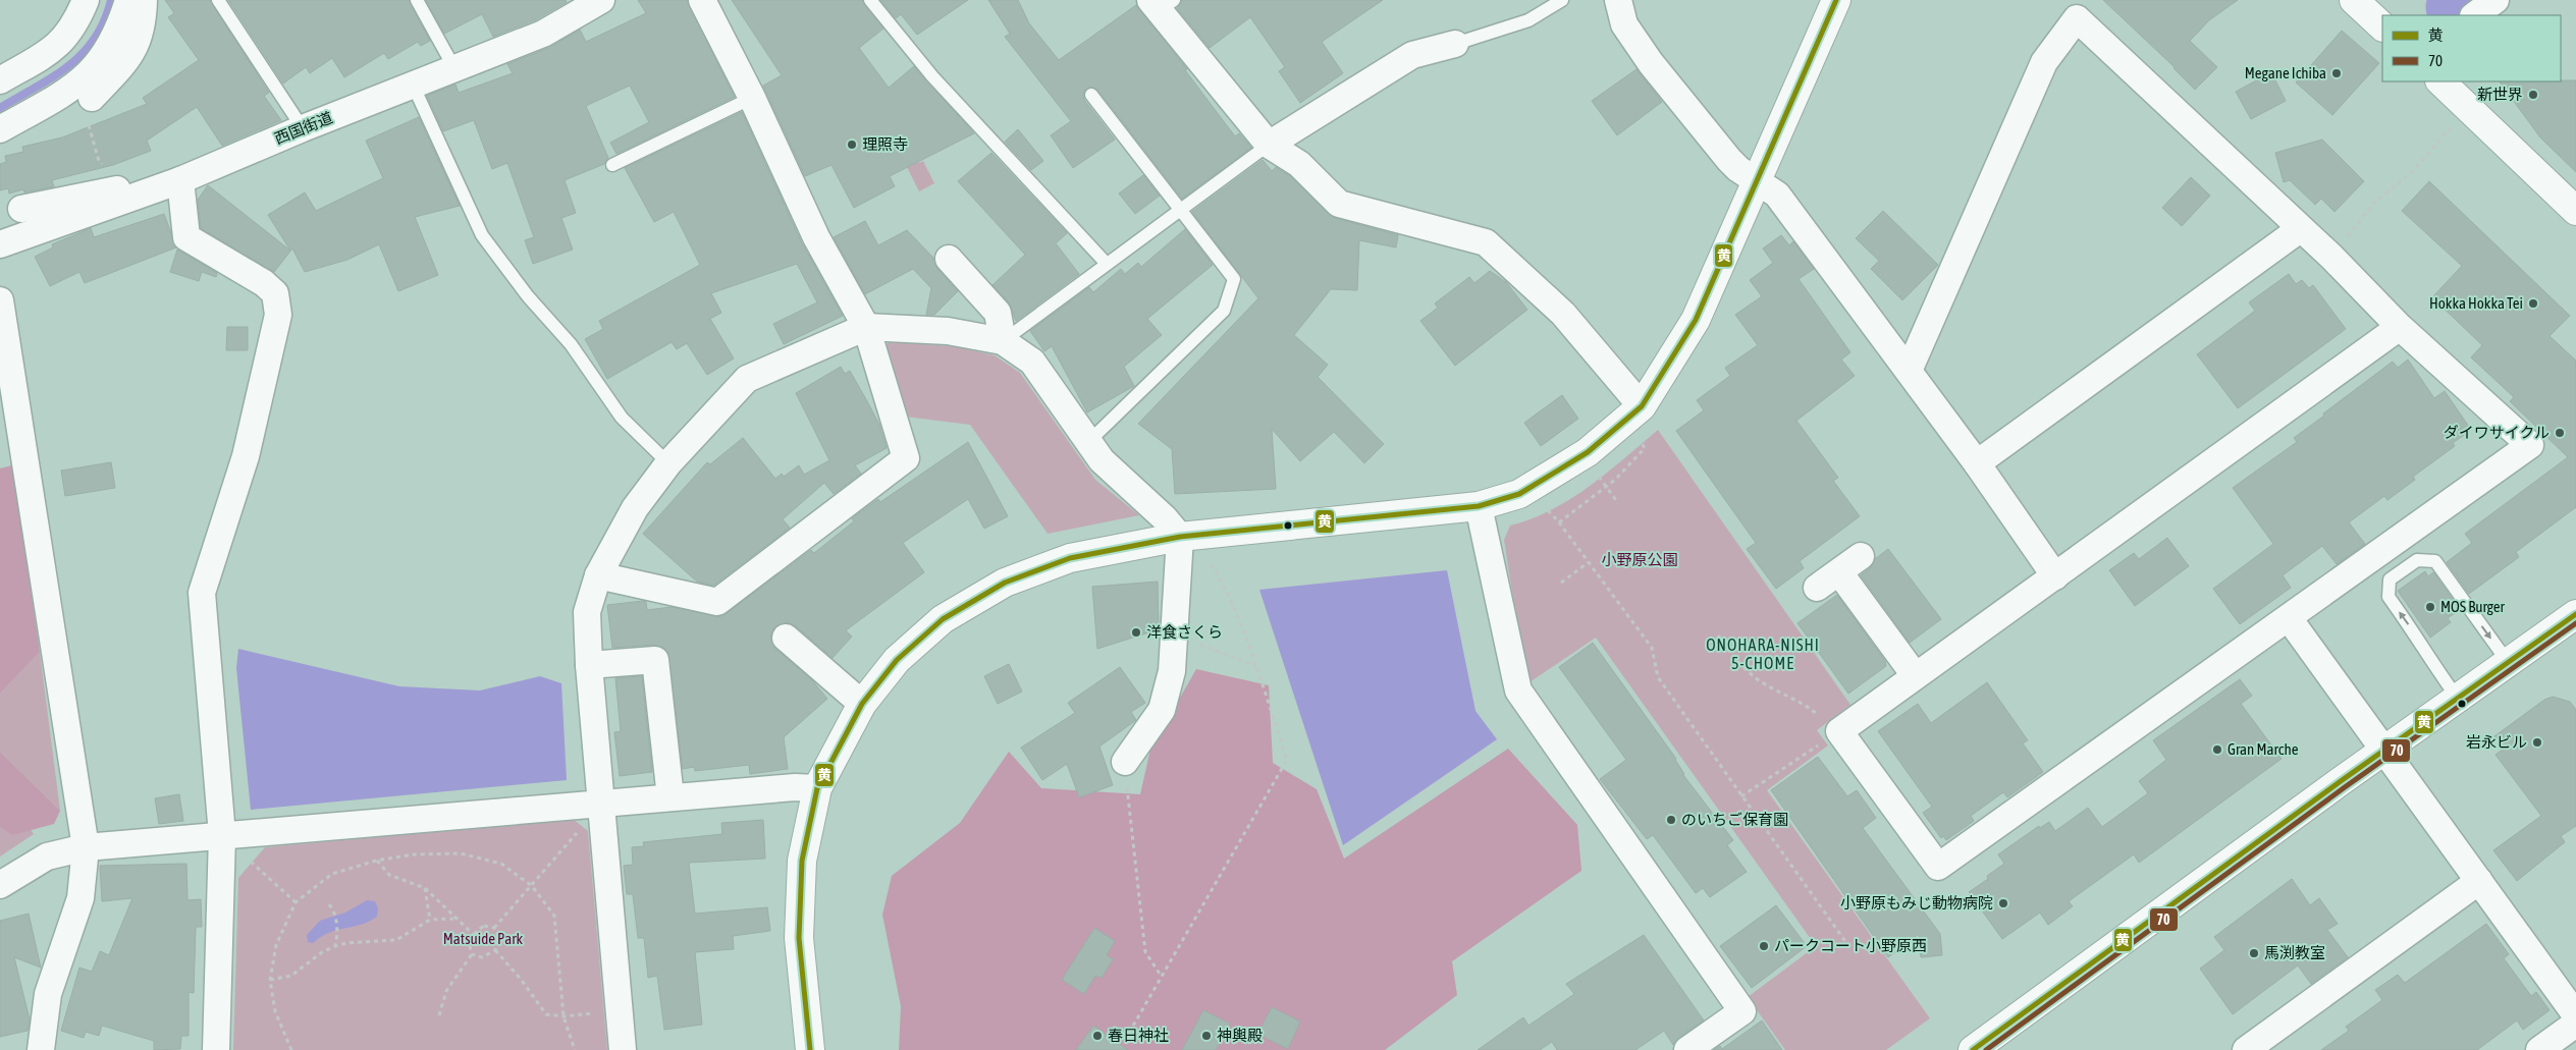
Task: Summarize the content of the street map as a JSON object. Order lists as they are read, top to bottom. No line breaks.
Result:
{"streets":{"street":["西国街道"]},"districts":["ONOHARA-NISHI 5-CHOME"],"parks":["小野原公園","Matsuide Park"],"places":["Megane Ichiba","新世界","理照寺","Hokka Hokka Tei","ダイワサイクル","MOS Burger","洋食さくら","岩永ビル","Gran Marche","のいちご保育園","小野原もみじ動物病院","パークコート小野原西","馬渕教室","春日神社","神輿殿"],"lines":["transit line 黄","transit line 70"],"legend":["黄","70"]}
